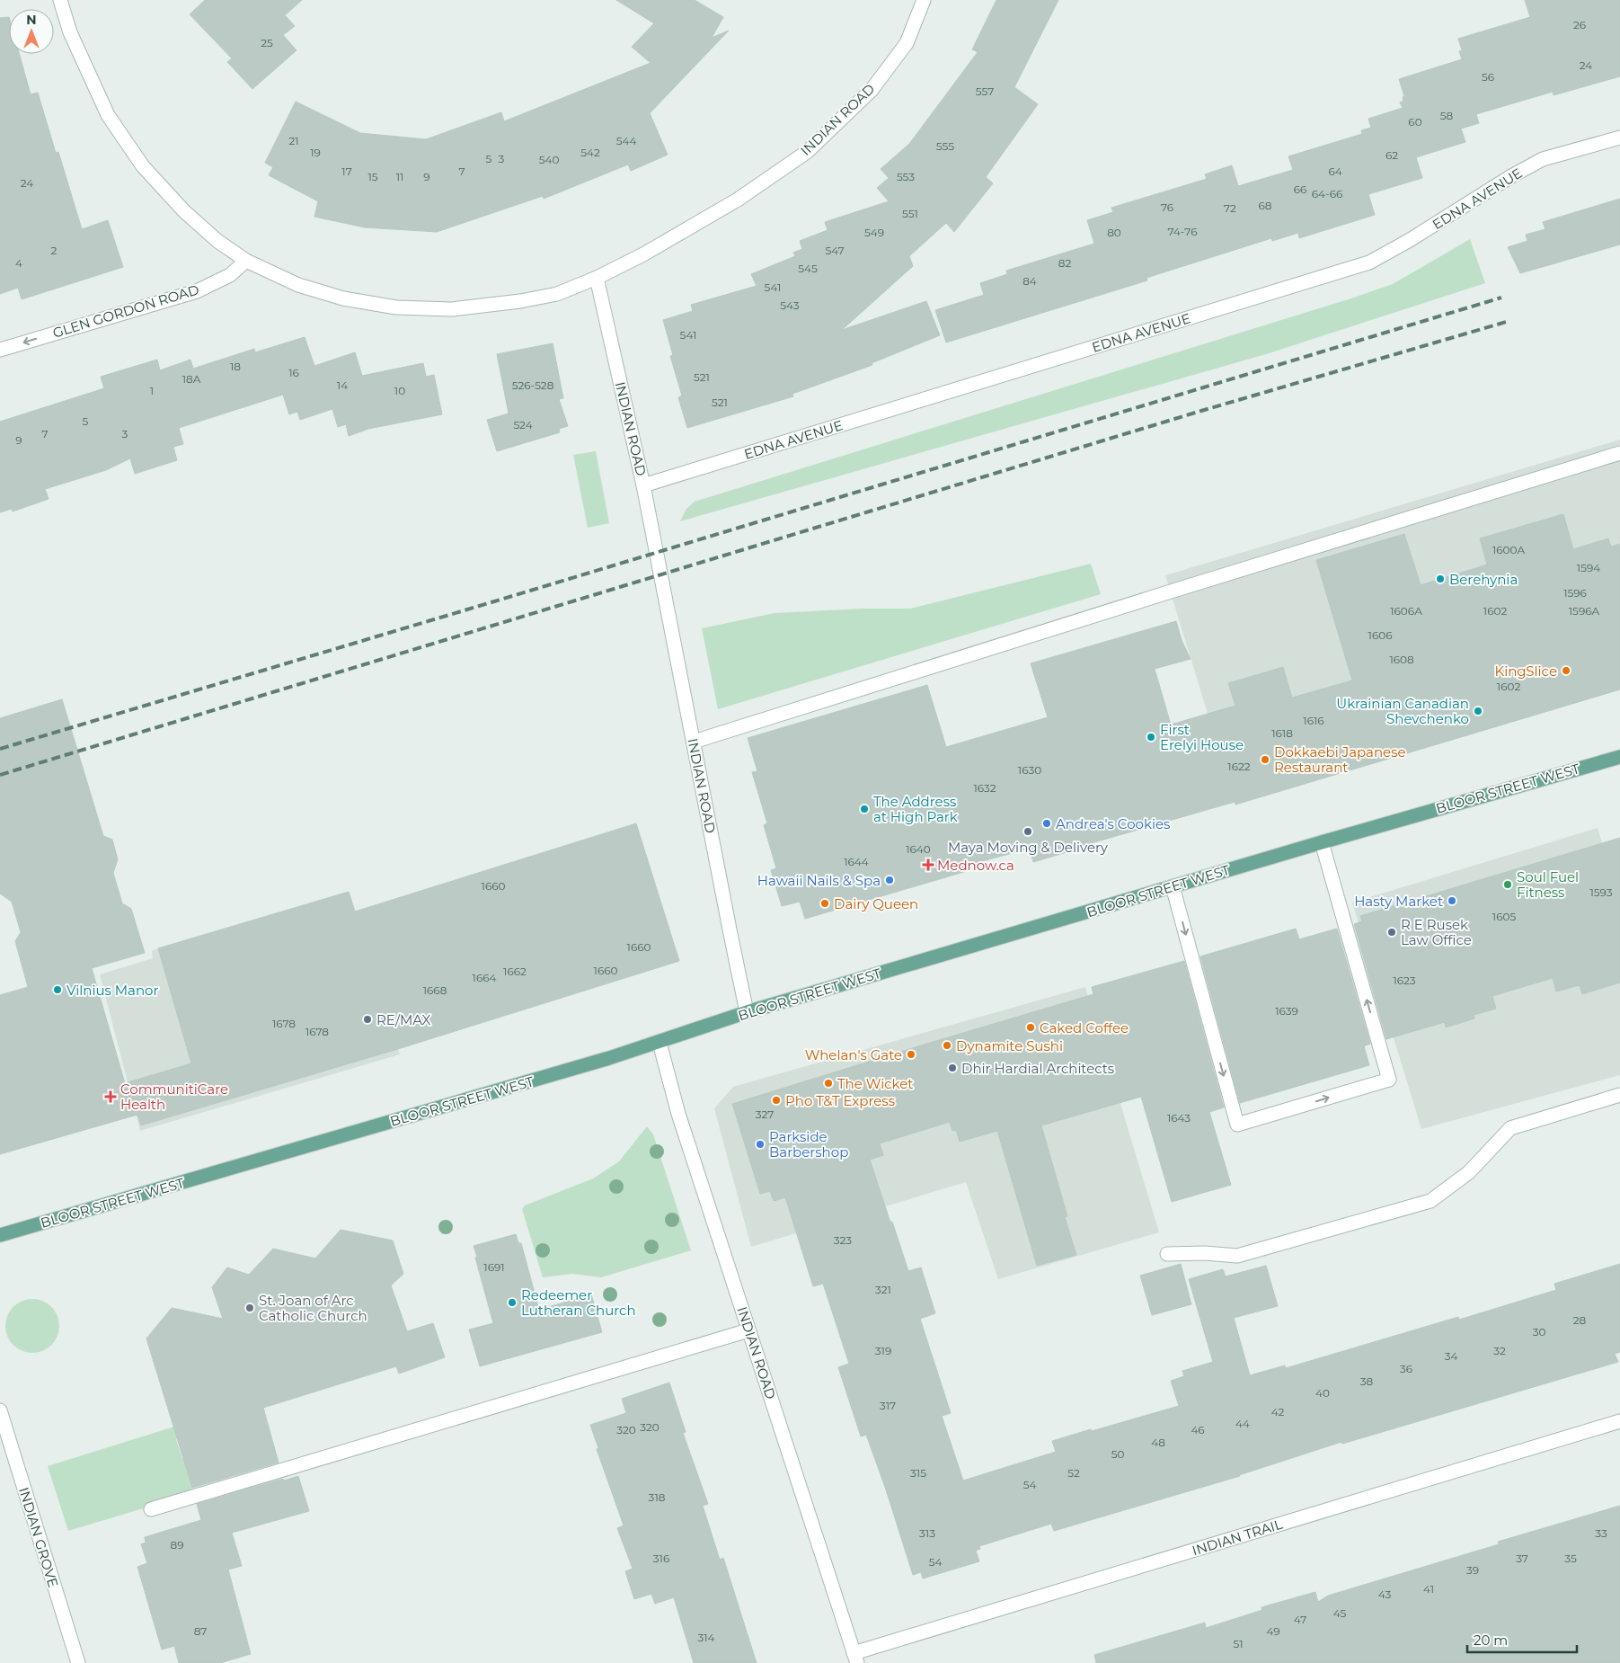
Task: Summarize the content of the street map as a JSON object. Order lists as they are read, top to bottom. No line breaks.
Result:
{"streets":{"main road":["BLOOR STREET WEST"],"street":["INDIAN ROAD","EDNA AVENUE","GLEN GORDON ROAD","INDIAN GROVE","INDIAN TRAIL"]},"crossings":[["INDIAN ROAD","EDNA AVENUE"],["INDIAN ROAD","BLOOR STREET WEST"],["INDIAN ROAD","INDIAN TRAIL"]],"one_way":["GLEN GORDON ROAD"],"places":{"other":["Berehynia","KingSlice","Ukrainian Canadian Shevchenko","First Erelyi House","Dokkaebi Japanese Restaurant","The Address at High Park","Andrea's Cookies","Maya Moving & Delivery","Hawaii Nails & Spa","Soul Fuel Fitness","Hasty Market","Dairy Queen","R E Rusek Law Office","Vilnius Manor","RE/MAX","Caked Coffee","Dynamite Sushi","Whelan's Gate","Dhir Hardial Architects","The Wicket","Pho T&T Express","Parkside Barbershop","Redeemer Lutheran Church","St. Joan of Arc Catholic Church"],"health":["Mednow.ca","CommunitiCare Health"]},"house_numbers":["26","25","24","56","557","58","60","21","544","555","19","542","62","5","3","540","17","7","64","15","11","9","553","24","66","64-66","68","76","72","551","74-76","549","80","2","547","4","82","545","84","541","543","541","18","16","521","18A","14","526-528","1","10","521","5","524","7","3","9","1600A","1594","1596","1606A","1602","1596A","1606","1608","1602","1616","1618","1622","1630","1632","1640","1644","1660","1593","1605","1660","1660","1662","1664","1623","1668","1639","1678","1678","327","1643","323","1691","321","28","30","319","32","34","36","38","40","317","42","44","320","320","46","48","50","315","52","54","318","313","33","89","316","37","35","54","39","41","43","45","47","87","49","314","51"],"scale_bar":"20 m","north":"top"}
